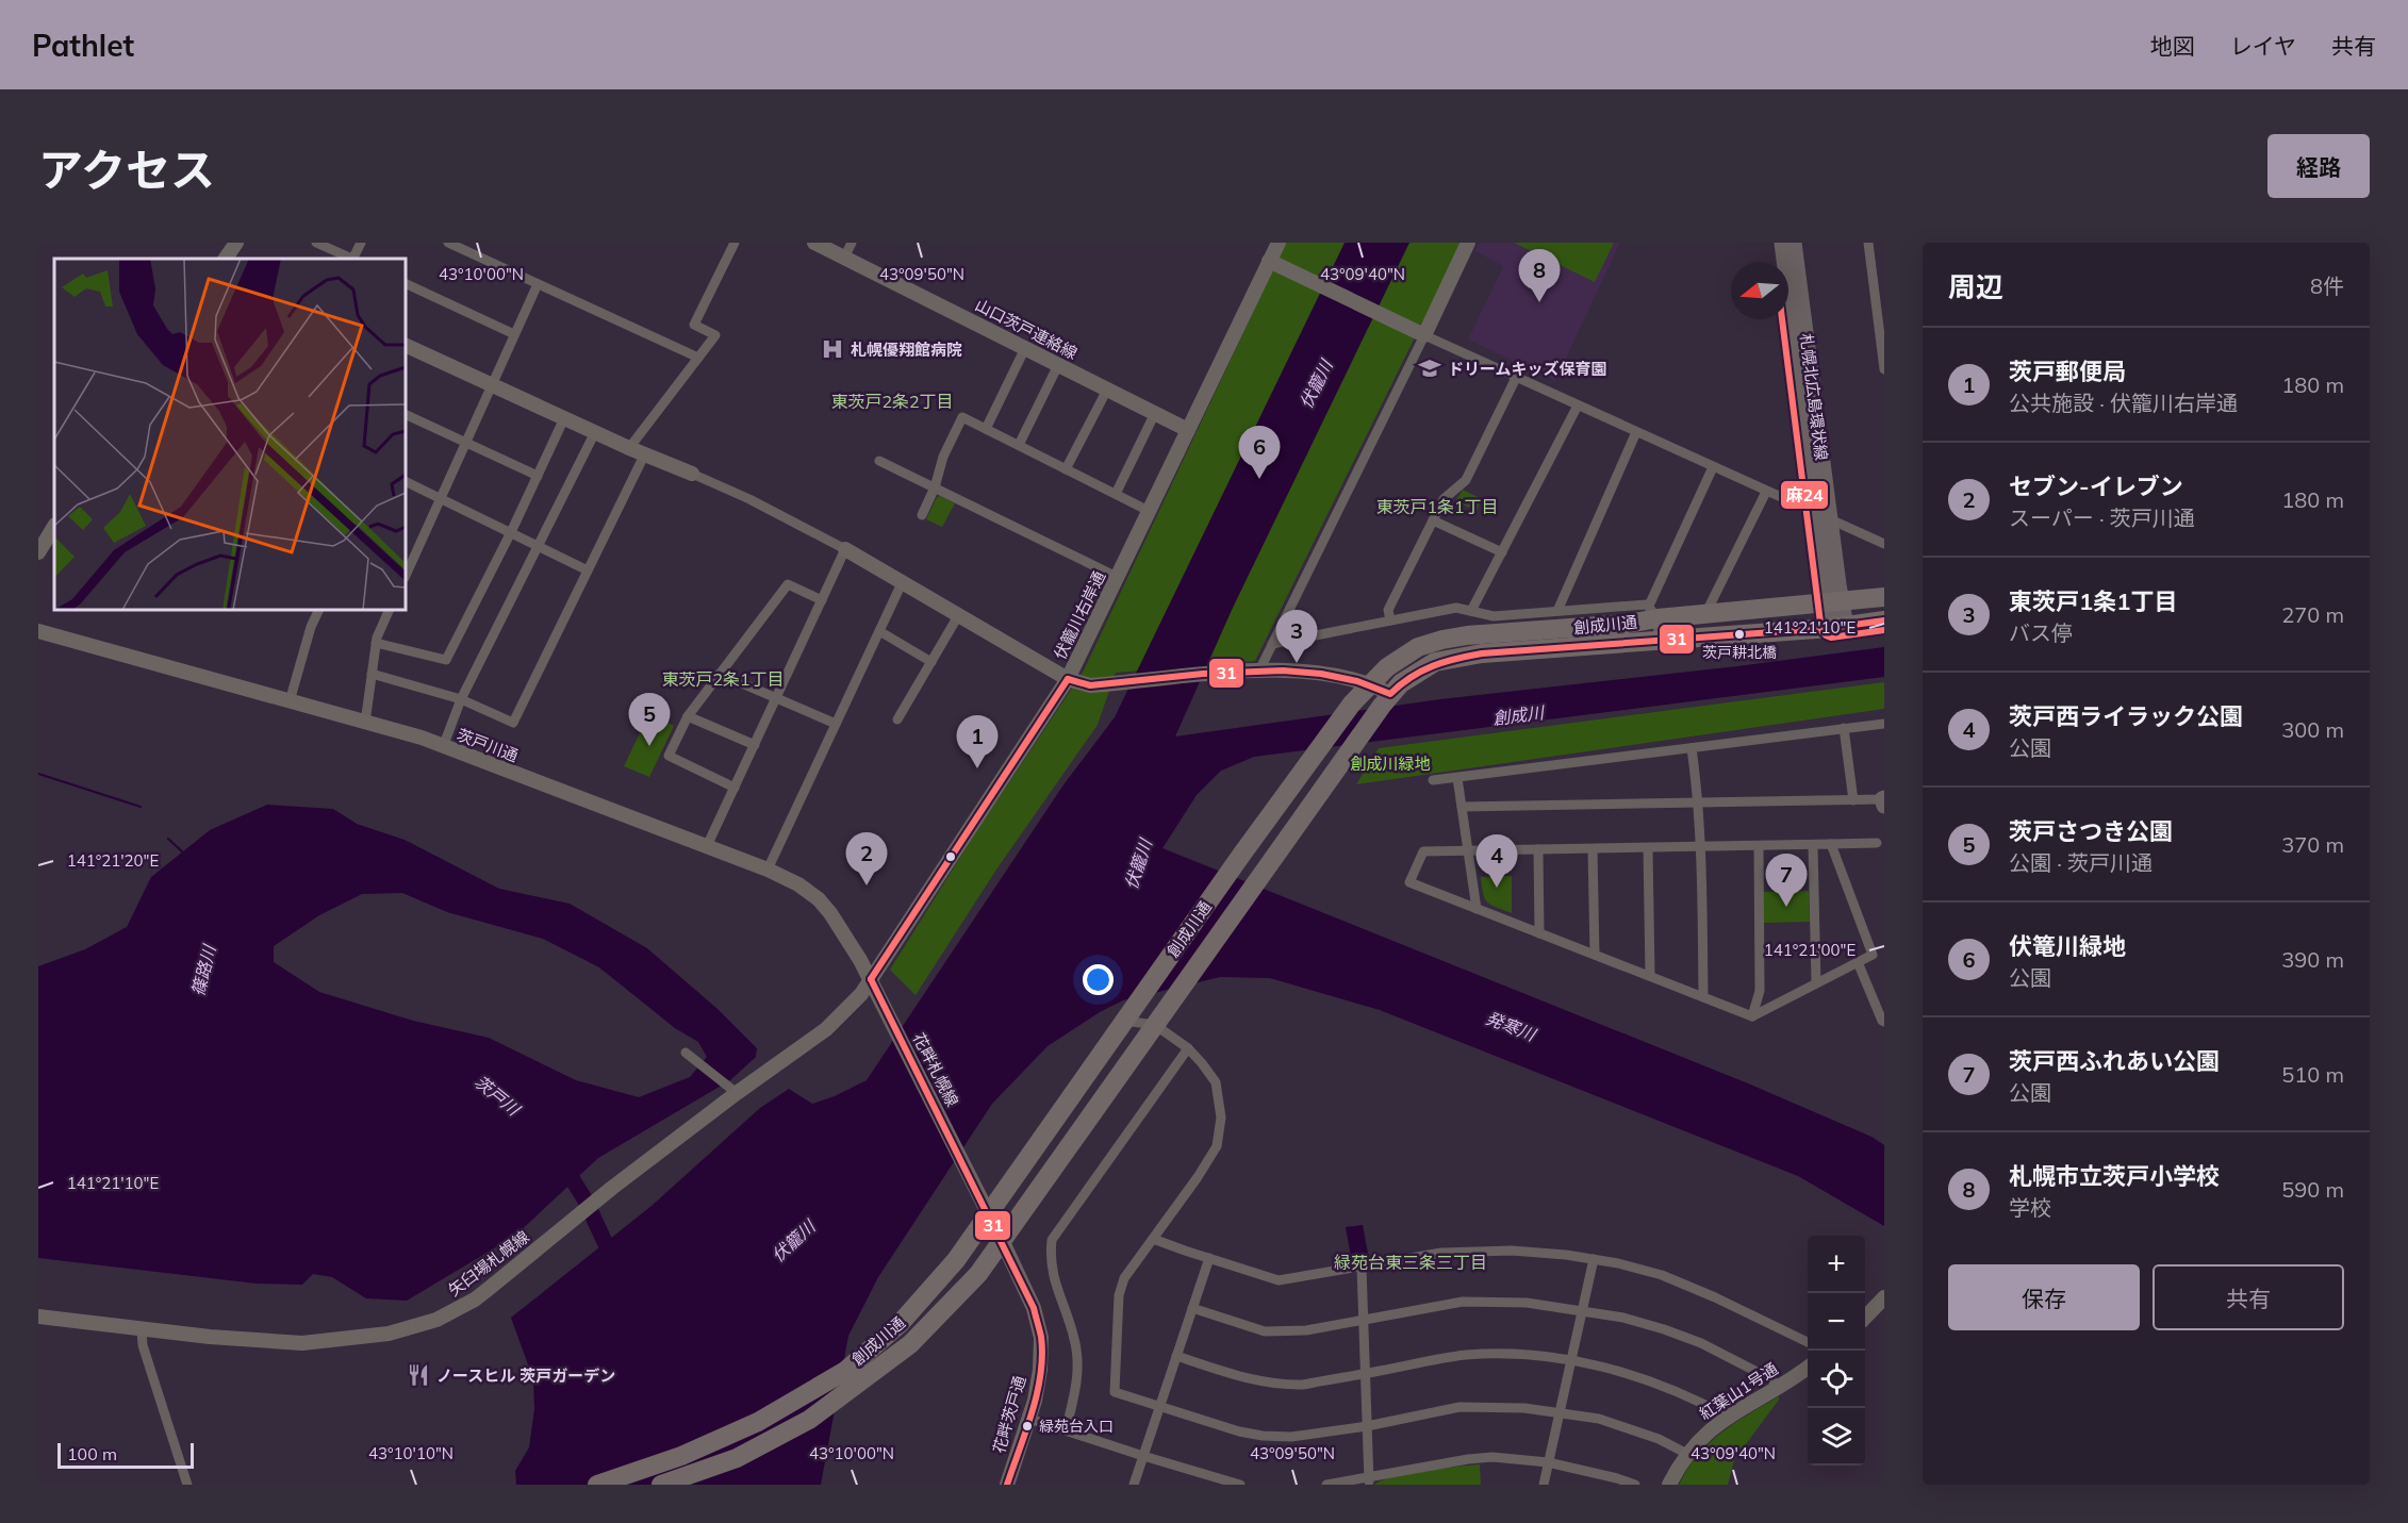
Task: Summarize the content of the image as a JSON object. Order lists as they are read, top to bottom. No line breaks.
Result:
{"streets":{"highway":["創成川通"],"main road":["山口茨戸連絡線","札幌北広島環状線","伏籠川右岸通","茨戸川通","花畔札幌線","矢臼場札幌線","紅葉山1号通","花畔茨戸通"]},"crossings":[["山口茨戸連絡線","伏籠川右岸通"],["札幌北広島環状線","創成川通"],["伏籠川右岸通","茨戸川通"],["伏籠川右岸通","花畔札幌線"],["伏籠川右岸通","矢臼場札幌線"],["創成川通","花畔茨戸通"],["茨戸川通","花畔札幌線"],["茨戸川通","矢臼場札幌線"],["花畔札幌線","矢臼場札幌線"],["花畔札幌線","花畔茨戸通"]],"districts":["東茨戸2条2丁目","東茨戸1条1丁目","東茨戸2条1丁目","緑苑台東三条三丁目"],"water":["伏籠川","創成川","篠路川","発寒川","茨戸川"],"parks":["創成川緑地"],"places":{"hospital":["札幌優翔館病院"],"school or university":["ドリームキッズ保育園"],"other":["茨戸耕北橋","緑苑台入口"],"restaurant":["ノースヒル 茨戸ガーデン"]},"lines":["transit line 麻24","transit line 31"],"scale_bar":"100 m","north":"left","page":{"header":"Pathlet","nav":["地図","レイヤ","共有"],"title":"アクセス","buttons":["経路",["保存","共有"]],"heading":["周辺","8件"],"pins":["8","6","3","5","1","2","4","7"],"list":[{"mark":"1","name":"茨戸郵便局","note":"公共施設 · 伏籠川右岸通","value":"180 m"},{"mark":"2","name":"セブン-イレブン","note":"スーパー · 茨戸川通","value":"180 m"},{"mark":"3","name":"東茨戸1条1丁目","note":"バス停","value":"270 m"},{"mark":"4","name":"茨戸西ライラック公園","note":"公園","value":"300 m"},{"mark":"5","name":"茨戸さつき公園","note":"公園 · 茨戸川通","value":"370 m"},{"mark":"6","name":"伏篭川緑地","note":"公園","value":"390 m"},{"mark":"7","name":"茨戸西ふれあい公園","note":"公園","value":"510 m"},{"mark":"8","name":"札幌市立茨戸小学校","note":"学校","value":"590 m"}],"map_buttons":["+","−"],"scale":"100 m"},"coordinates":["43°10'00\"N","43°09'50\"N","43°09'40\"N","141°21'10\"E","141°21'20\"E","141°21'00\"E","43°10'10\"N"]}
